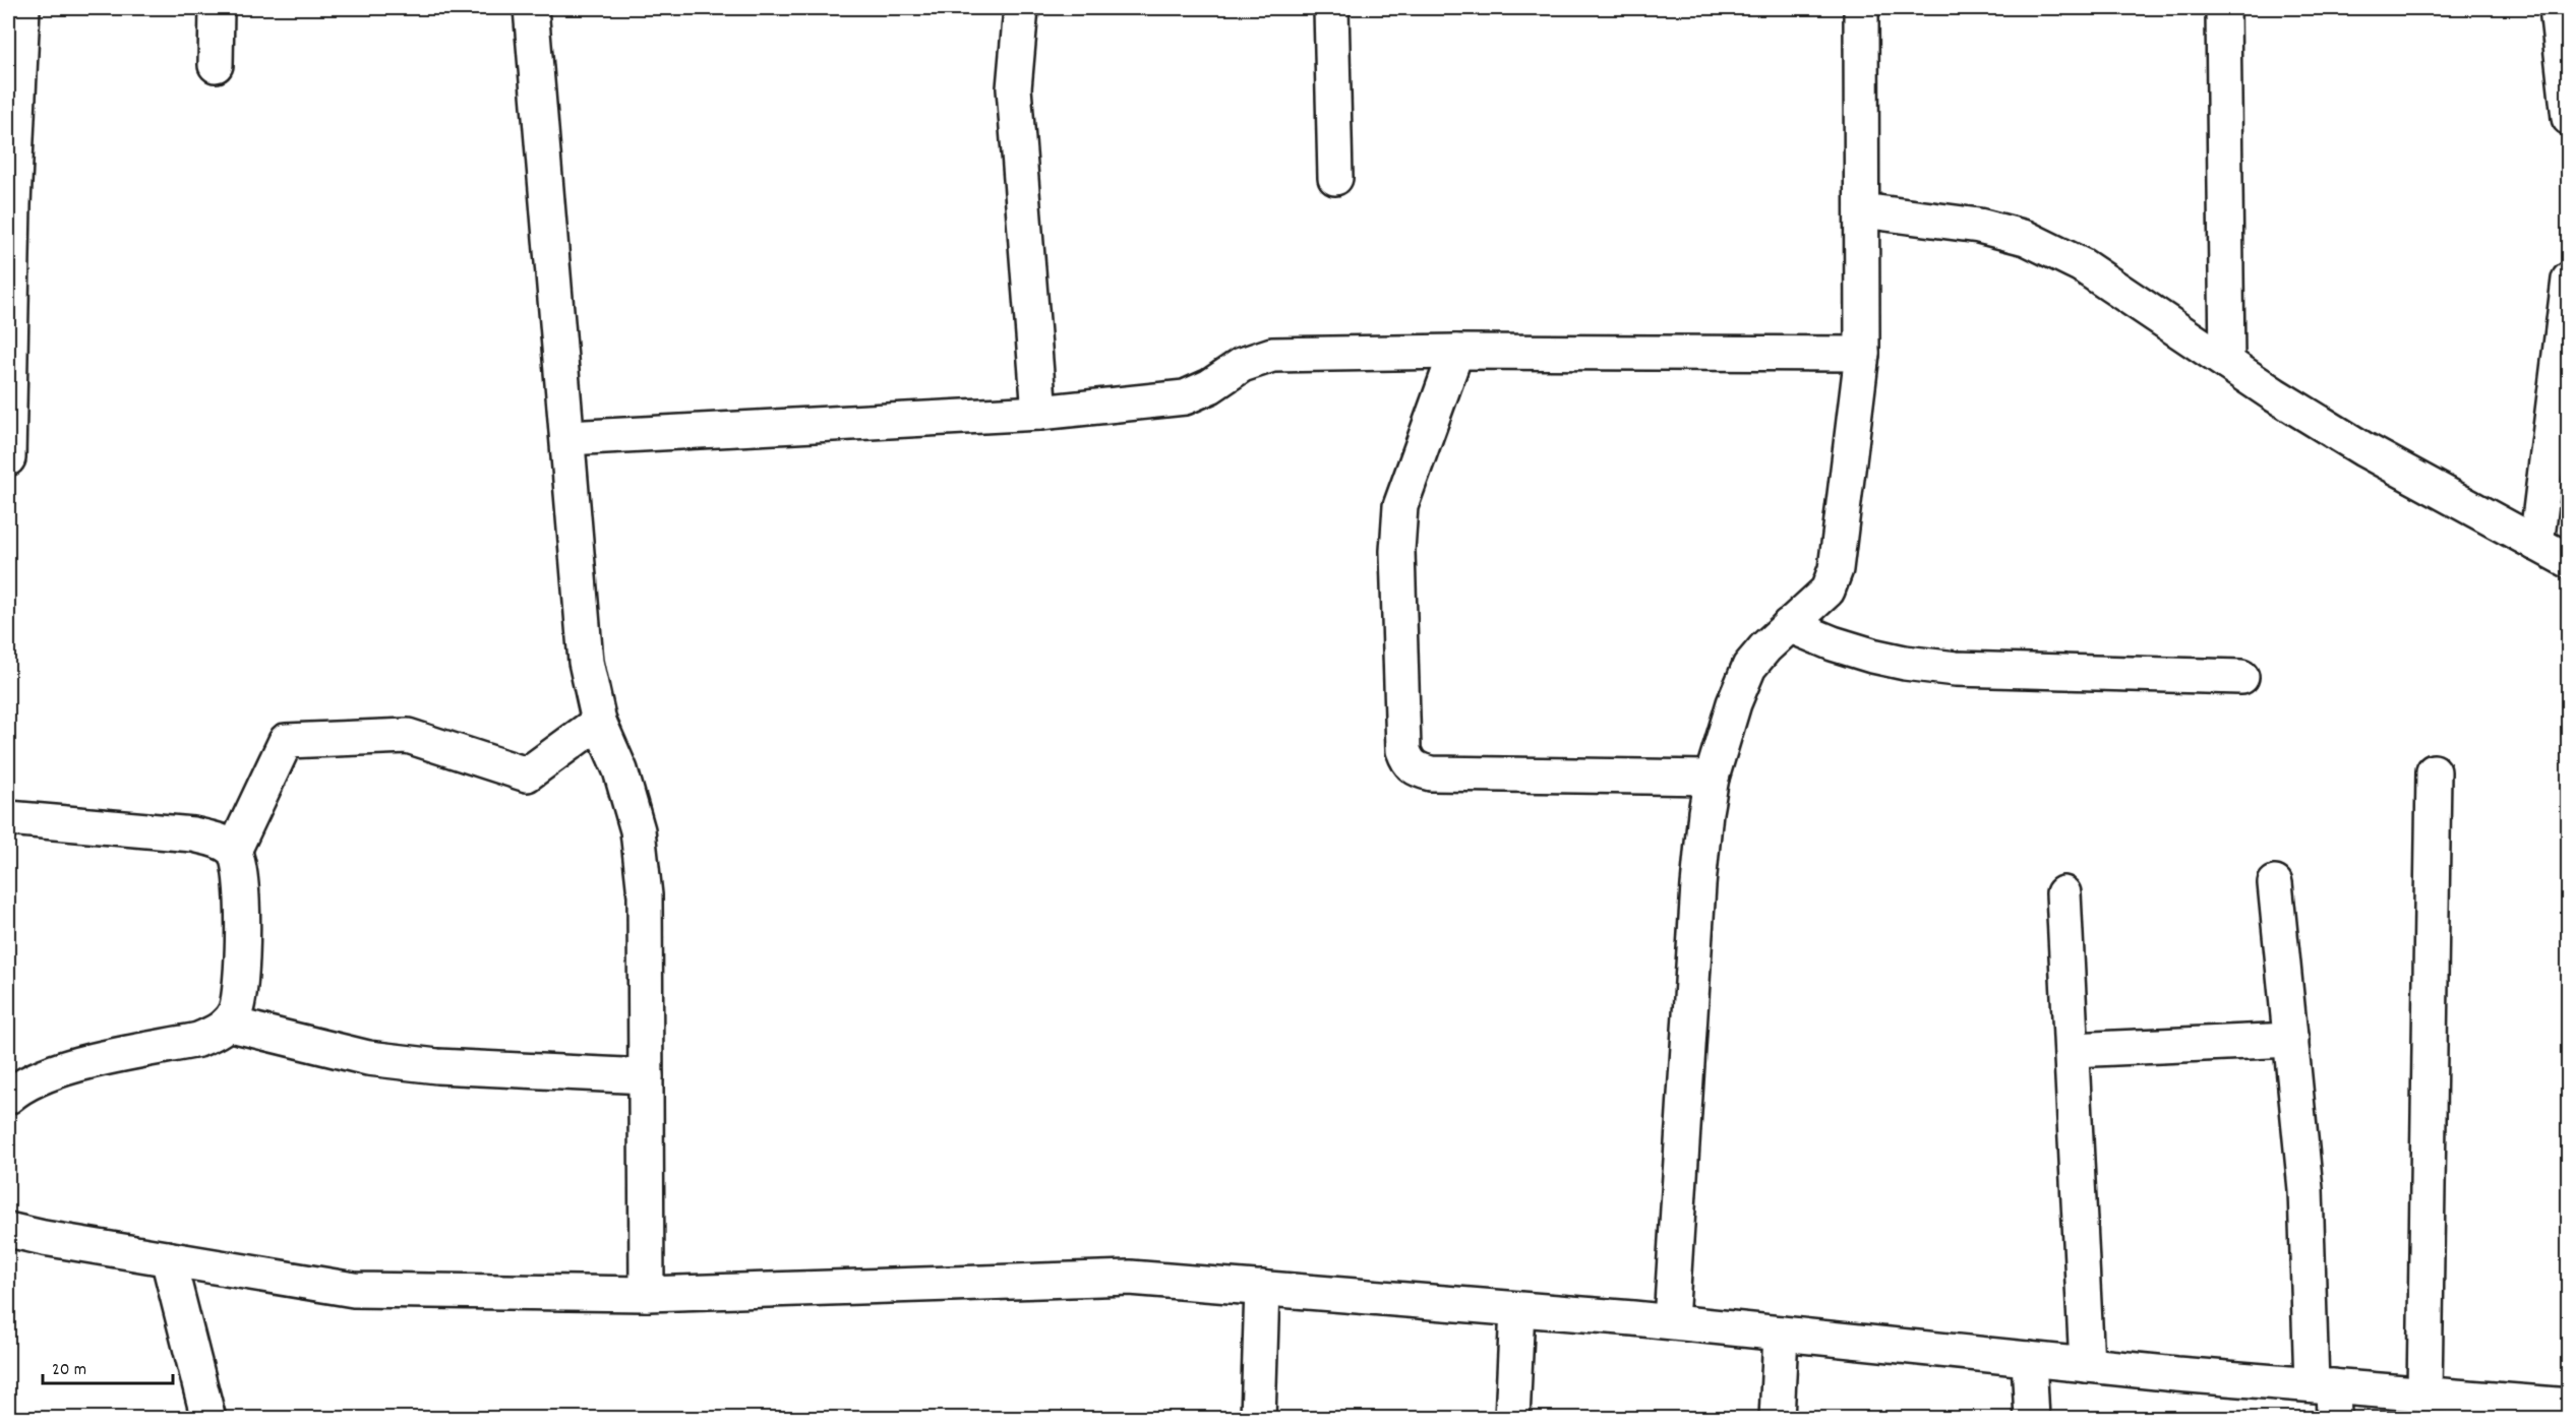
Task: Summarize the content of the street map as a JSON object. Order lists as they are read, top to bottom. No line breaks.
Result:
{"scale_bar":"20 m"}
